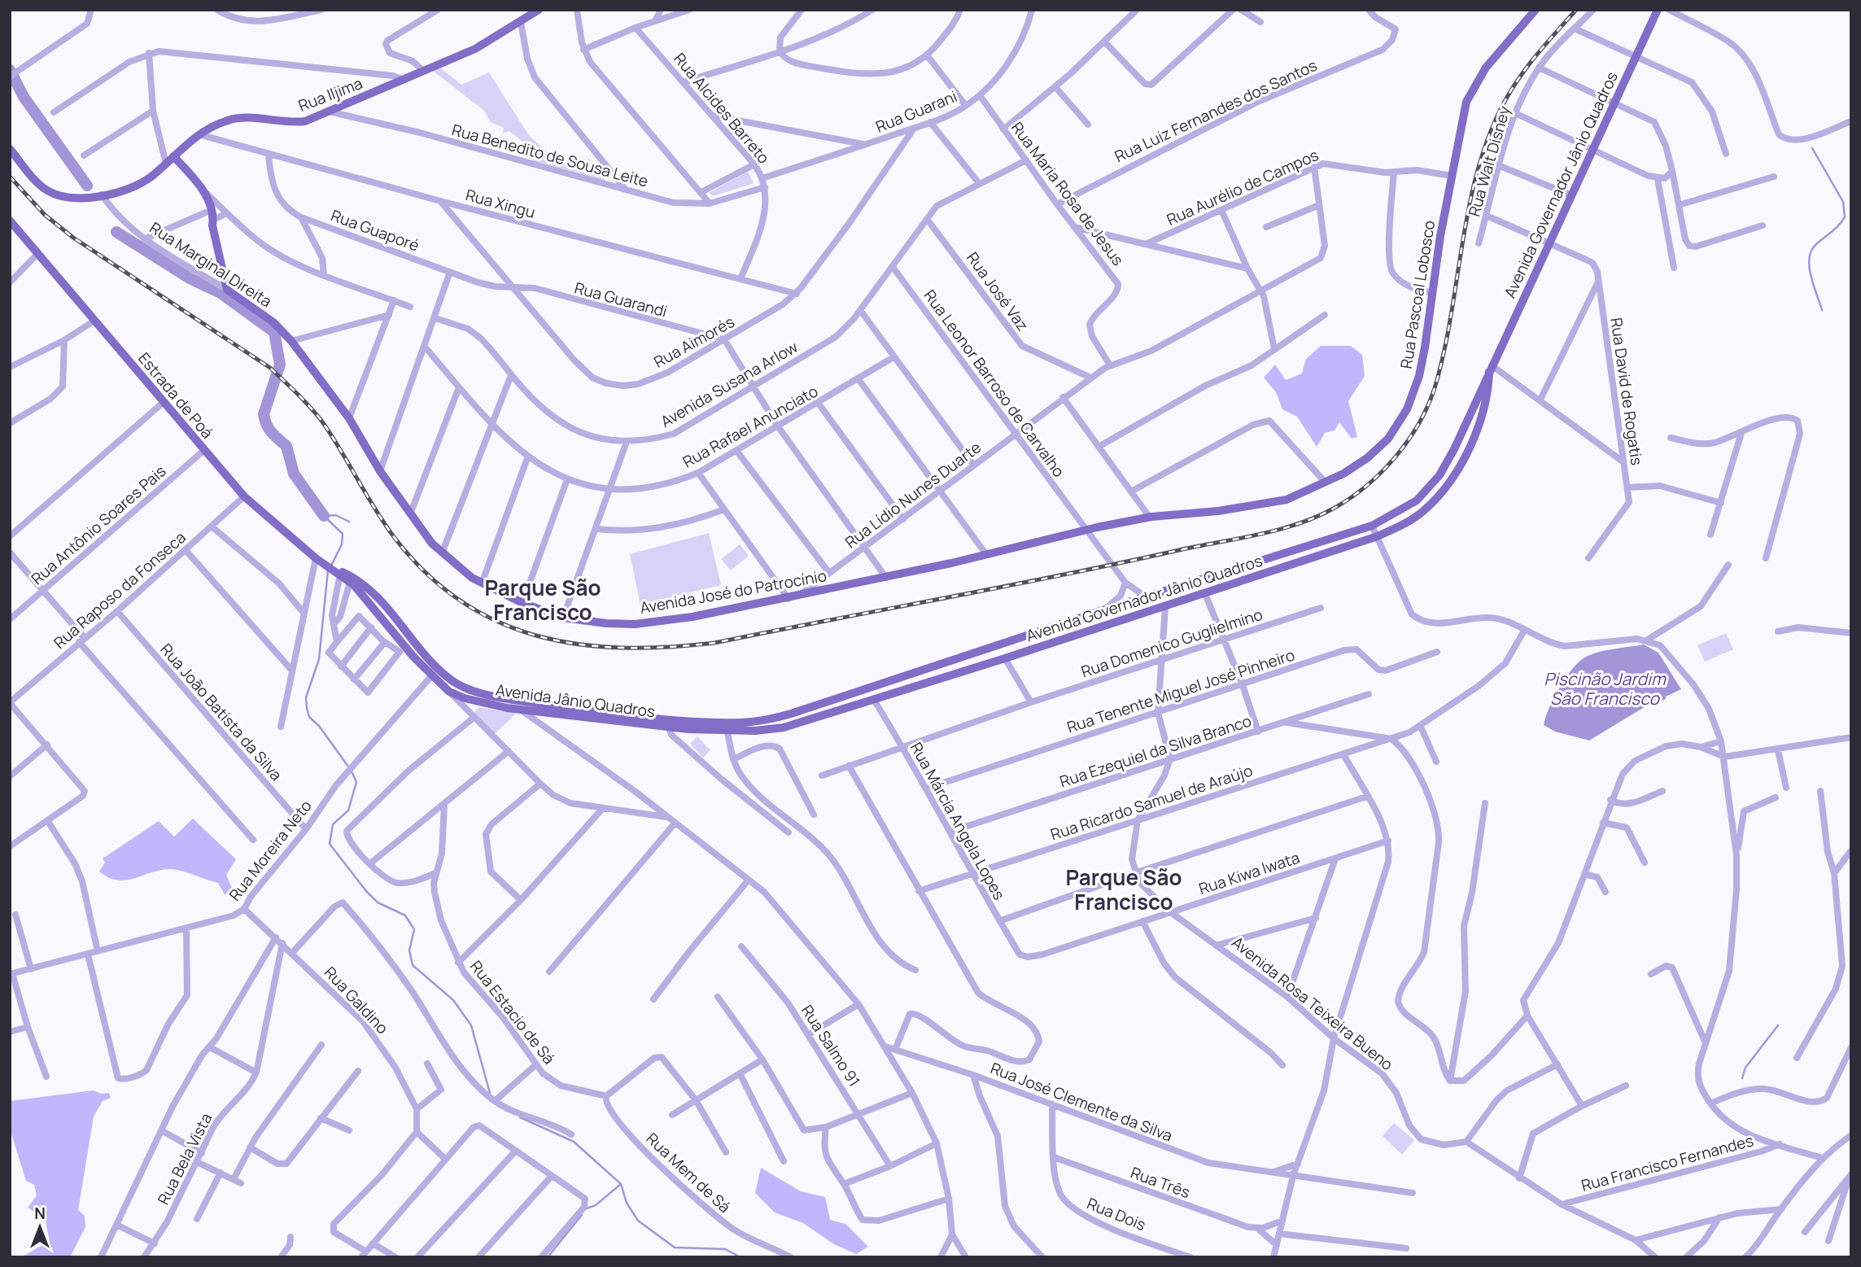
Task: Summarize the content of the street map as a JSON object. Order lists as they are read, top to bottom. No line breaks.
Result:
{"streets":{"main road":["Rua Iljima","Avenida Governador Jânio Quadros","Rua Marginal Direita","Rua Pascoal Lobosco","Estrada de Poá","Avenida José do Patrocínio","Avenida Jânio Quadros"],"street":["Rua Alcides Barreto","Rua Luiz Fernandes dos Santos","Rua Guarani","Rua Benedito de Sousa Leite","Rua Walt Disney","Rua Aurélio de Campos","Rua Maria Rosa de Jesus","Rua Xingu","Rua Guaporé","Rua José Vaz","Rua Guarandi","Rua Aimorés","Rua Leonor Barroso de Carvalho","Avenida Susana Arlow","Rua David de Rogatis","Rua Rafael Anunciato","Rua Lídio Nunes Duarte","Rua Antônio Soares Pais","Rua Raposo da Fonseca","Rua Domenico Guglielmino","Rua Tenente Miguel José Pinheiro","Rua João Batista da Silva","Rua Ezequiel da Silva Branco","Rua Ricardo Samuel de Araújo","Rua Márcia Angela Lopes","Rua Moreira Neto","Rua Kiwa Iwata","Rua Galdino","Avenida Rosa Teixeira Bueno","Rua Estacio de Sá","Rua Salmo 91","Rua José Clemente da Silva","Rua Bela Vista","Rua Francisco Fernandes","Rua Mem de Sá","Rua Três","Rua Dois"]},"crossings":[["Rua Iljima","Rua Benedito de Sousa Leite"],["Rua Iljima","Rua Xingu"],["Rua Iljima","Rua Marginal Direita"],["Rua Alcides Barreto","Rua Guarani"],["Rua Alcides Barreto","Rua Benedito de Sousa Leite"],["Rua Alcides Barreto","Rua Xingu"],["Rua Luiz Fernandes dos Santos","Rua Maria Rosa de Jesus"],["Rua Guarani","Rua Maria Rosa de Jesus"],["Rua Guarani","Rua Aimorés"],["Rua Walt Disney","Rua David de Rogatis"],["Avenida Governador Jânio Quadros","Rua Leonor Barroso de Carvalho"],["Avenida Governador Jânio Quadros","Rua David de Rogatis"],["Avenida Governador Jânio Quadros","Avenida Jânio Quadros"],["Avenida Governador Jânio Quadros","Rua Márcia Angela Lopes"],["Rua Aurélio de Campos","Rua Pascoal Lobosco"],["Rua Maria Rosa de Jesus","Avenida Susana Arlow"],["Rua Maria Rosa de Jesus","Rua Lídio Nunes Duarte"],["Rua Xingu","Rua Guaporé"],["Rua Xingu","Rua Aimorés"],["Rua Guaporé","Rua Guarandi"],["Rua Guaporé","Rua Aimorés"],["Rua Marginal Direita","Avenida José do Patrocínio"],["Rua José Vaz","Avenida Susana Arlow"],["Rua José Vaz","Rua Lídio Nunes Duarte"],["Rua Pascoal Lobosco","Avenida José do Patrocínio"],["Rua Guarandi","Rua Aimorés"],["Rua Leonor Barroso de Carvalho","Avenida Susana Arlow"],["Rua Leonor Barroso de Carvalho","Rua Lídio Nunes Duarte"],["Estrada de Poá","Rua Antônio Soares Pais"],["Estrada de Poá","Rua Raposo da Fonseca"],["Estrada de Poá","Avenida Jânio Quadros"],["Rua Lídio Nunes Duarte","Avenida José do Patrocínio"],["Rua Raposo da Fonseca","Rua João Batista da Silva"],["Rua Domenico Guglielmino","Rua Márcia Angela Lopes"],["Rua Tenente Miguel José Pinheiro","Rua Márcia Angela Lopes"],["Avenida Jânio Quadros","Rua Moreira Neto"],["Rua João Batista da Silva","Rua Moreira Neto"],["Rua Ezequiel da Silva Branco","Rua Márcia Angela Lopes"],["Rua Ricardo Samuel de Araújo","Rua Márcia Angela Lopes"],["Rua Márcia Angela Lopes","Rua Kiwa Iwata"],["Rua Moreira Neto","Rua Galdino"],["Rua Kiwa Iwata","Avenida Rosa Teixeira Bueno"],["Rua Galdino","Rua Bela Vista"],["Rua Estacio de Sá","Rua Mem de Sá"],["Rua José Clemente da Silva","Rua Dois"],["Rua Três","Rua Dois"]],"districts":["Parque São Francisco","Parque São Francisco"],"water":["Piscinão Jardim São Francisco"],"north":"top"}
